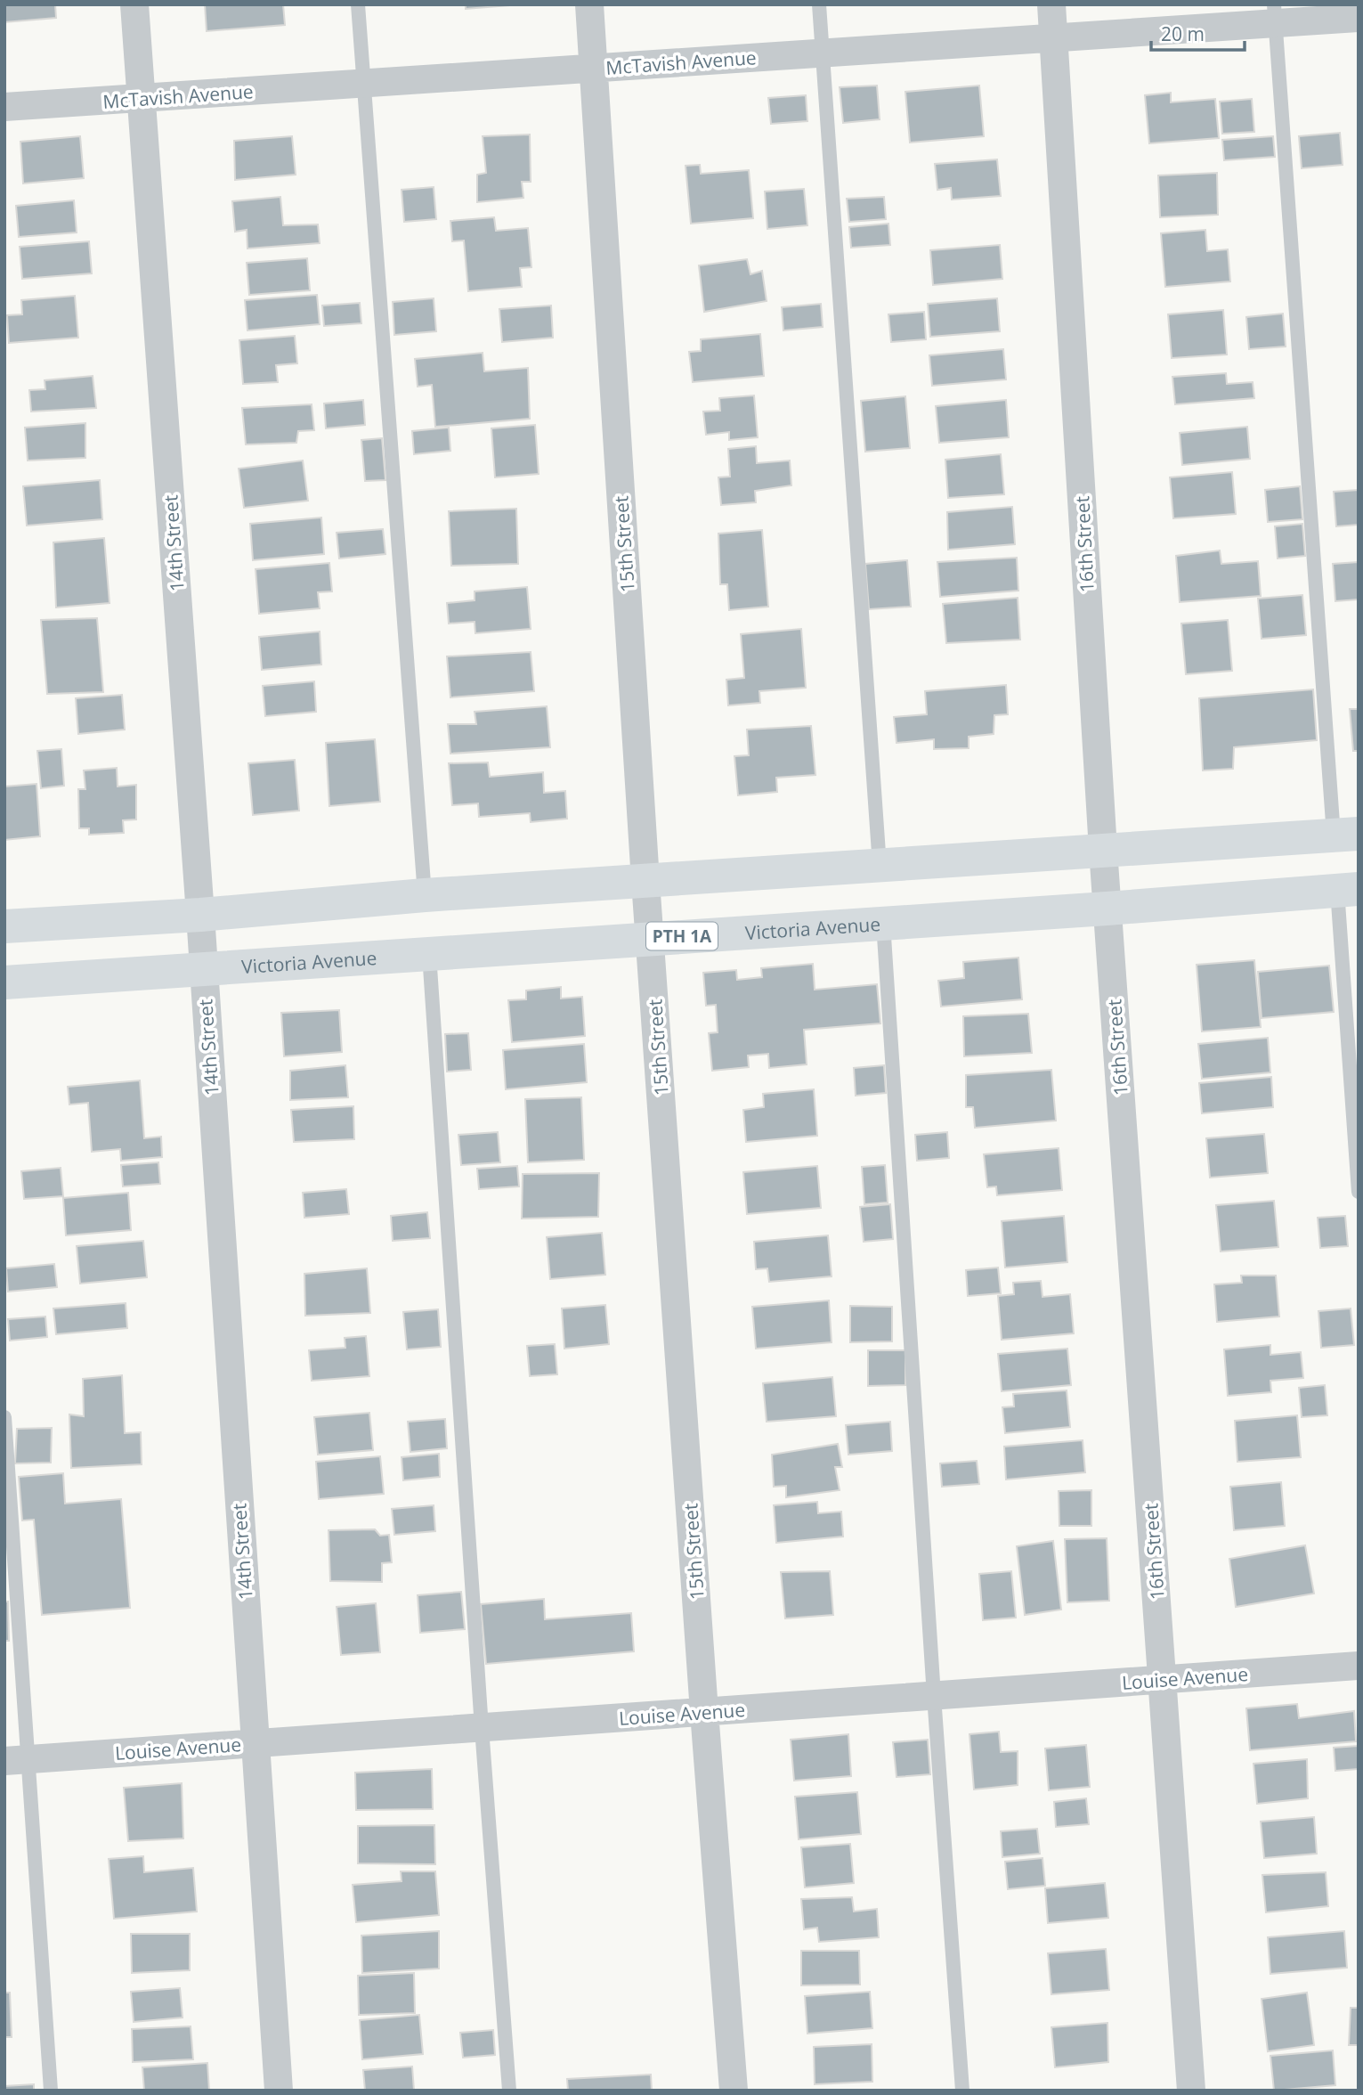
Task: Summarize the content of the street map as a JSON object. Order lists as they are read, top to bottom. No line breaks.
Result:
{"streets":{"main road":["Victoria Avenue","PTH 1A"],"street":["McTavish Avenue","14th Street","15th Street","16th Street","Louise Avenue"]},"crossings":[["McTavish Avenue","14th Street"],["McTavish Avenue","15th Street"],["McTavish Avenue","16th Street"],["14th Street","Victoria Avenue"],["14th Street","Louise Avenue"],["15th Street","Victoria Avenue"],["15th Street","Louise Avenue"],["16th Street","Victoria Avenue"],["16th Street","Louise Avenue"]],"scale_bar":"20 m"}
